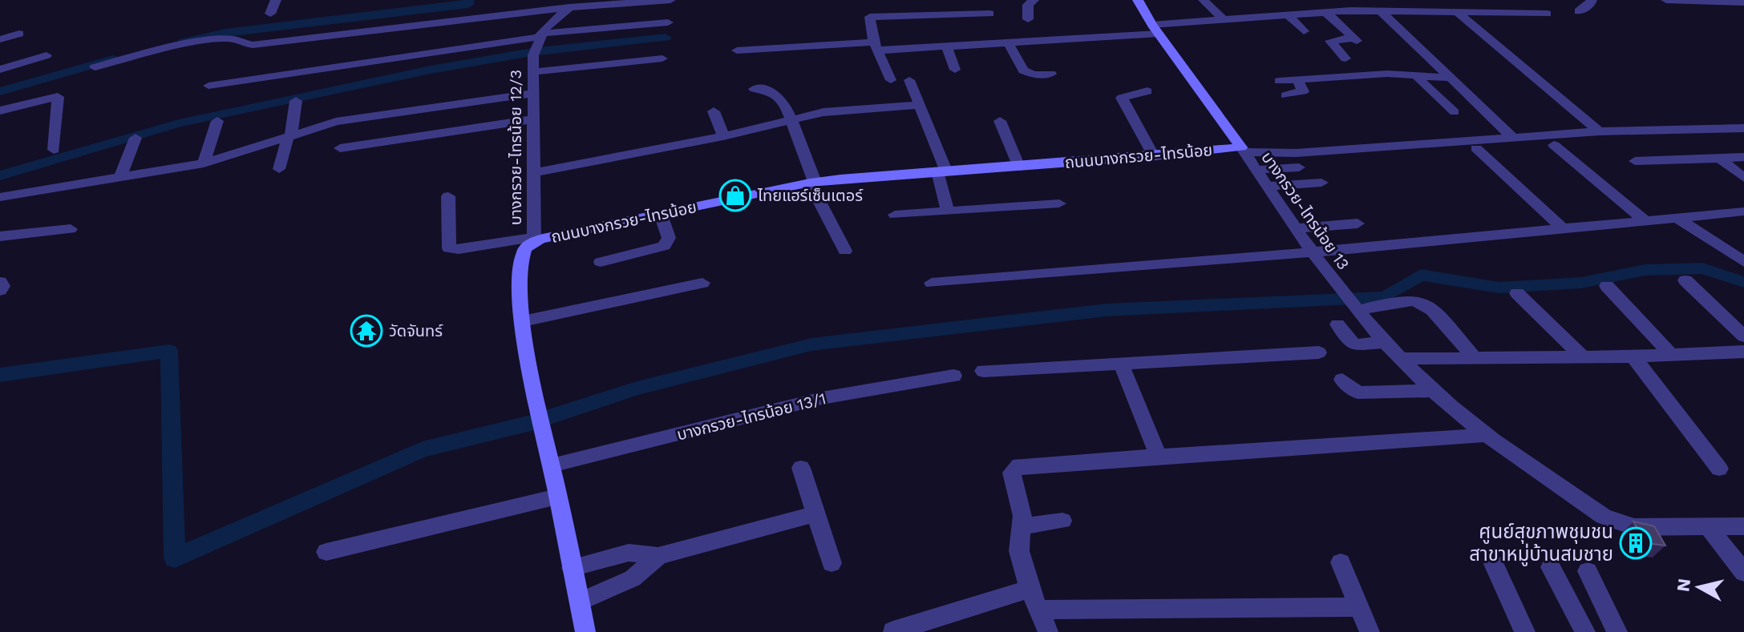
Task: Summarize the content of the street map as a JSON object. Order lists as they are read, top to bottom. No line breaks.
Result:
{"streets":{"main road":["ถนนบางกรวย-ไทรน้อย"],"street":["บางกรวย-ไทรน้อย 12/3","บางกรวย-ไทรน้อย 13","บางกรวย-ไทรน้อย 13/1"]},"crossings":[["บางกรวย-ไทรน้อย 12/3","ถนนบางกรวย-ไทรน้อย"],["ถนนบางกรวย-ไทรน้อย","บางกรวย-ไทรน้อย 13"],["ถนนบางกรวย-ไทรน้อย","บางกรวย-ไทรน้อย 13/1"]],"places":{"shop":["ไทยแฮร์เซ็นเตอร์"],"temple":["วัดจันทร์"],"building":["ศูนย์สุขภาพชุมชน สาขาหมู่บ้านสมชาย"]},"north":"left"}
